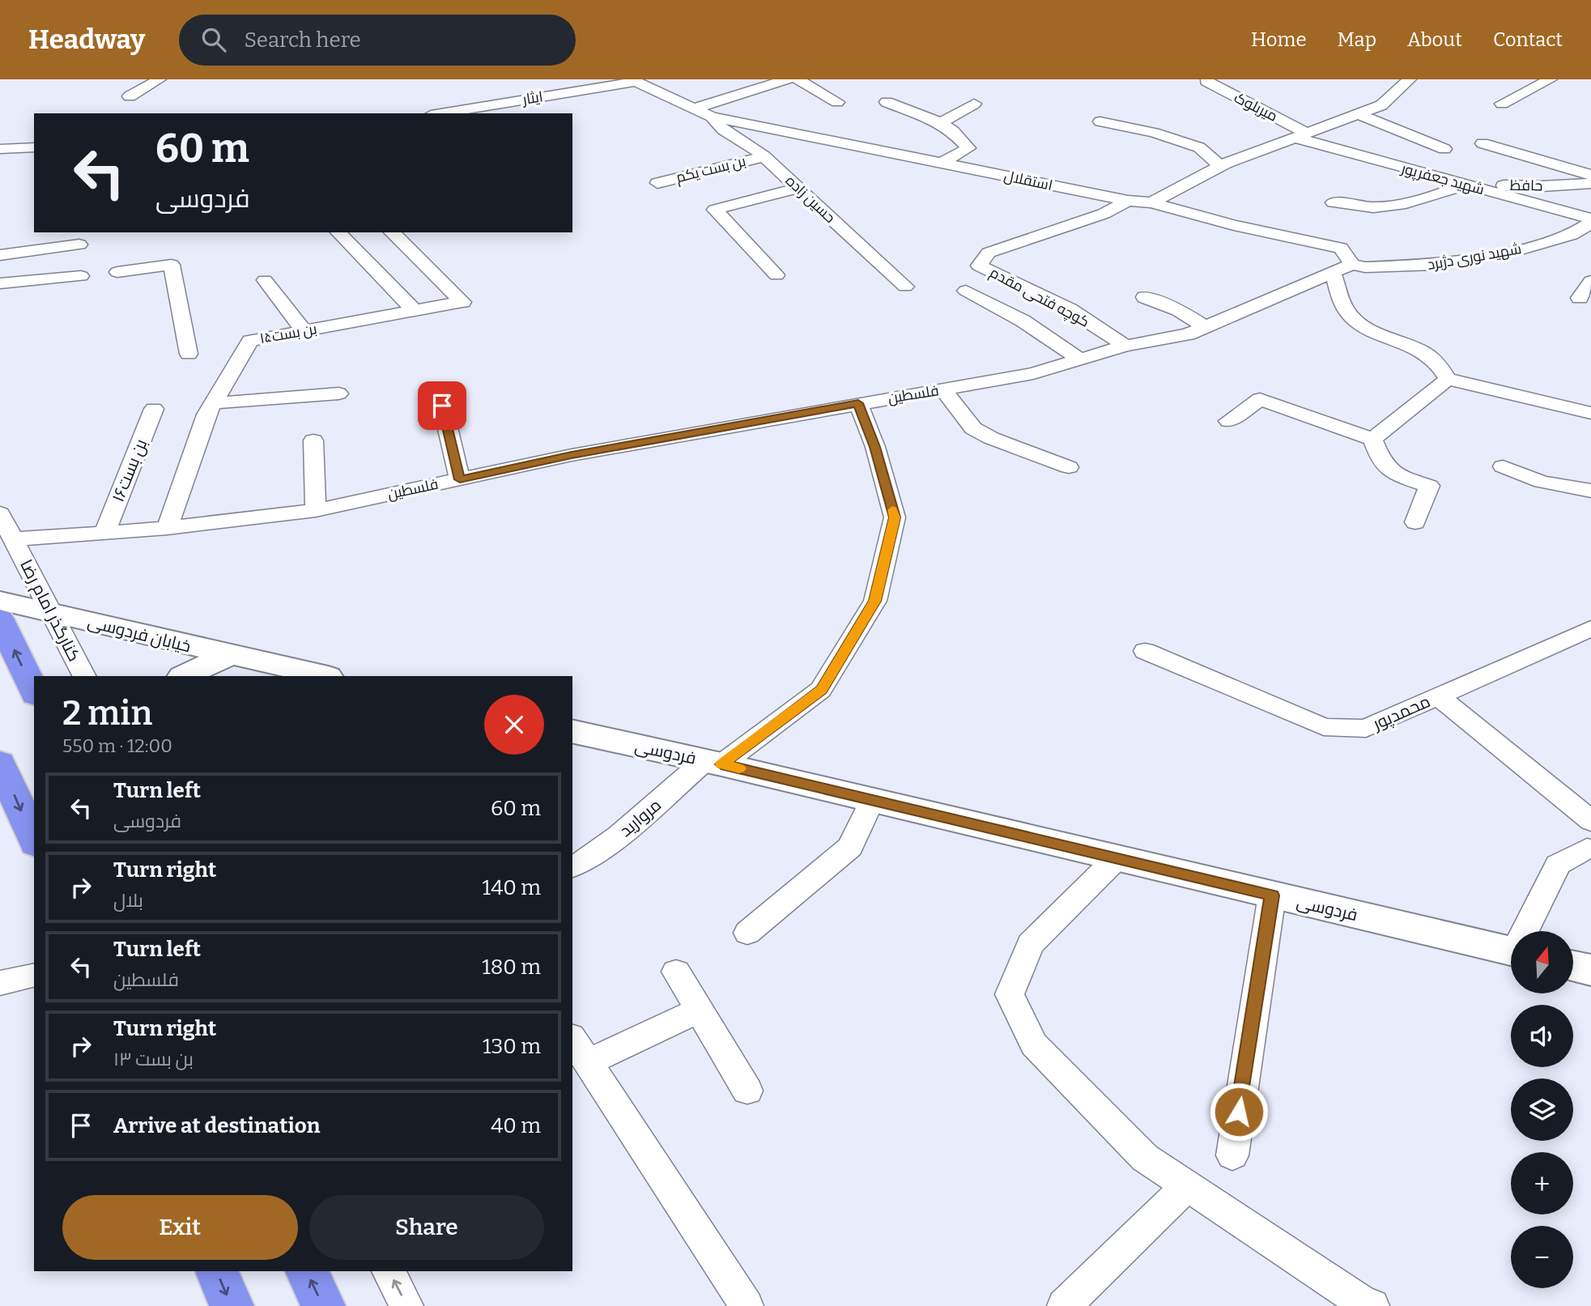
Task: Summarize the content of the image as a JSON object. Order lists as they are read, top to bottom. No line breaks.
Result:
{"streets":{"main road":["خیابان فردوسی","فردوسی"],"street":["ایثار","میربلوک","بن بست یکم","شهید جعفرپور","استقلال","حافظ","حسین زاده","شهید نوری دژبرد","کوچه فتحی مقدم","بن بست۱۵","فلسطین","بن بست۱۶","کنارگذر امام رضا","محمدپور","مروارید"]},"crossings":[["ایثار","استقلال"],["میربلوک","شهید جعفرپور"],["بن بست یکم","حسین زاده"],["شهید جعفرپور","حافظ"],["شهید جعفرپور","شهید نوری دژبرد"],["استقلال","حسین زاده"],["استقلال","کوچه فتحی مقدم"],["شهید نوری دژبرد","فلسطین"],["کوچه فتحی مقدم","فلسطین"],["بن بست۱۵","فلسطین"],["فلسطین","بن بست۱۶"],["فلسطین","کنارگذر امام رضا"],["فلسطین","مروارید"],["کنارگذر امام رضا","خیابان فردوسی"],["فردوسی","مروارید"]],"north":"top","page":{"header":"Headway","search":"Search here","nav":["Home","Map","About","Contact"],"turn":["60 m","فردوسی"],"heading":["2 min","550 m · 12:00"],"list":[{"name":"Turn left","note":"فردوسی","value":"60 m"},{"name":"Turn right","note":"بلال","value":"140 m"},{"name":"Turn left","note":"فلسطین","value":"180 m"},{"name":"Turn right","note":"بن بست ۱۳","value":"130 m"},{"name":"Arrive at destination","value":"40 m"}],"map_buttons":["+","−"],"buttons":["Exit","Share"]}}
